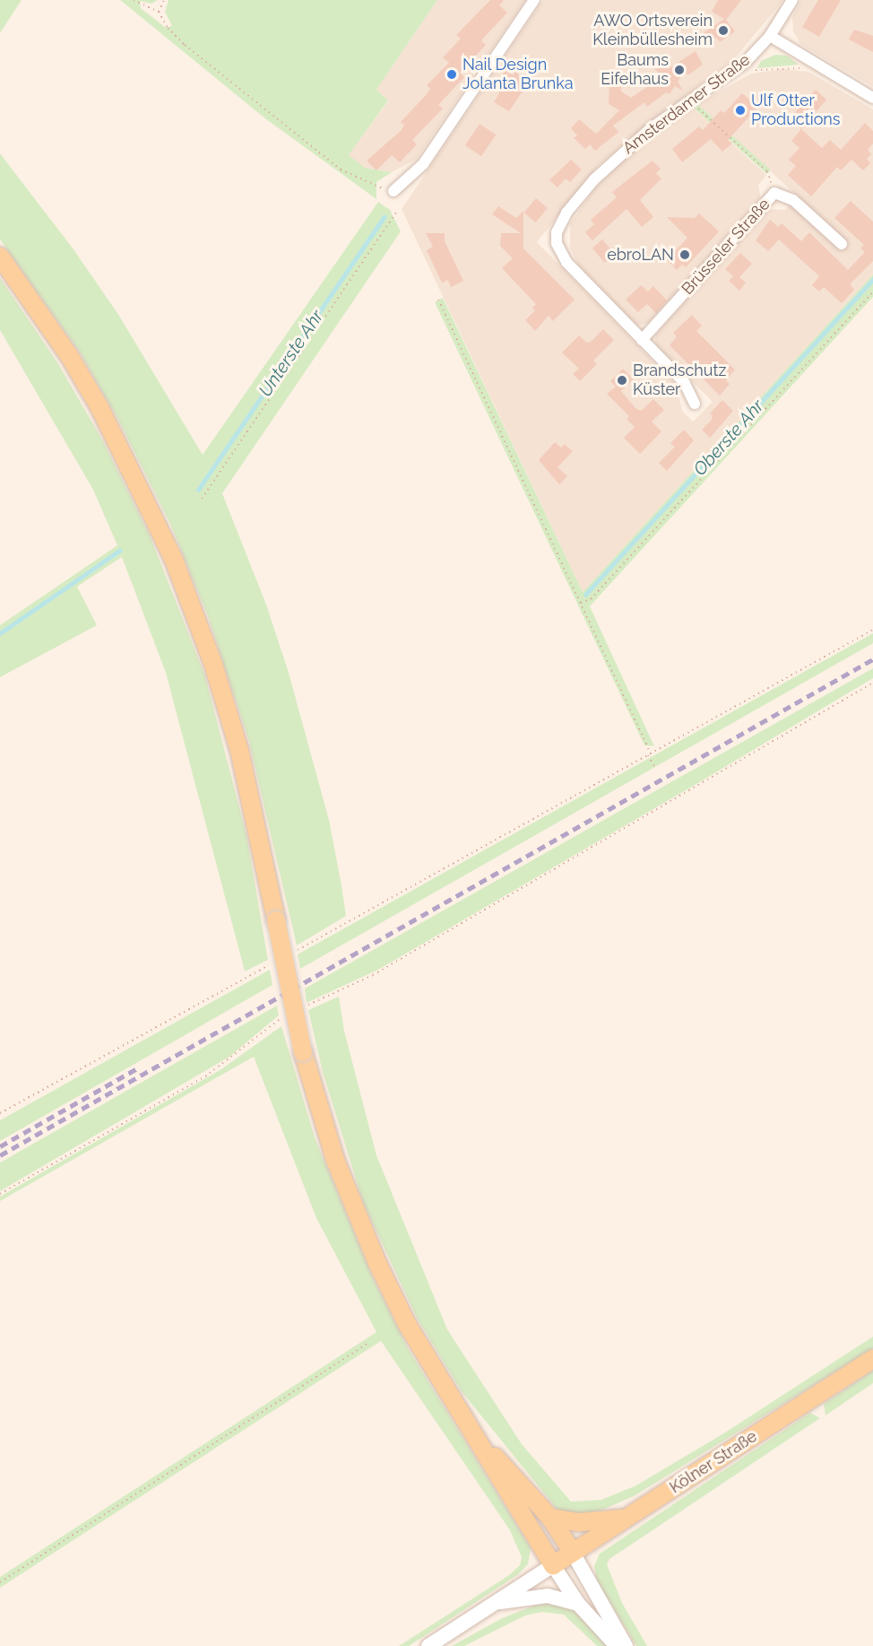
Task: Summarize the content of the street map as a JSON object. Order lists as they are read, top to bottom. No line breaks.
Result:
{"streets":{"main road":["Kölner Straße"],"street":["Amsterdamer Straße","Brüsseler Straße"]},"crossings":[["Amsterdamer Straße","Brüsseler Straße"]],"water":["Unterste Ahr","Oberste Ahr"],"places":["AWO Ortsverein Kleinbüllesheim","Baums Eifelhaus","Nail Design Jolanta Brunka","Ulf Otter Productions","ebroLAN","Brandschutz Küster"]}
